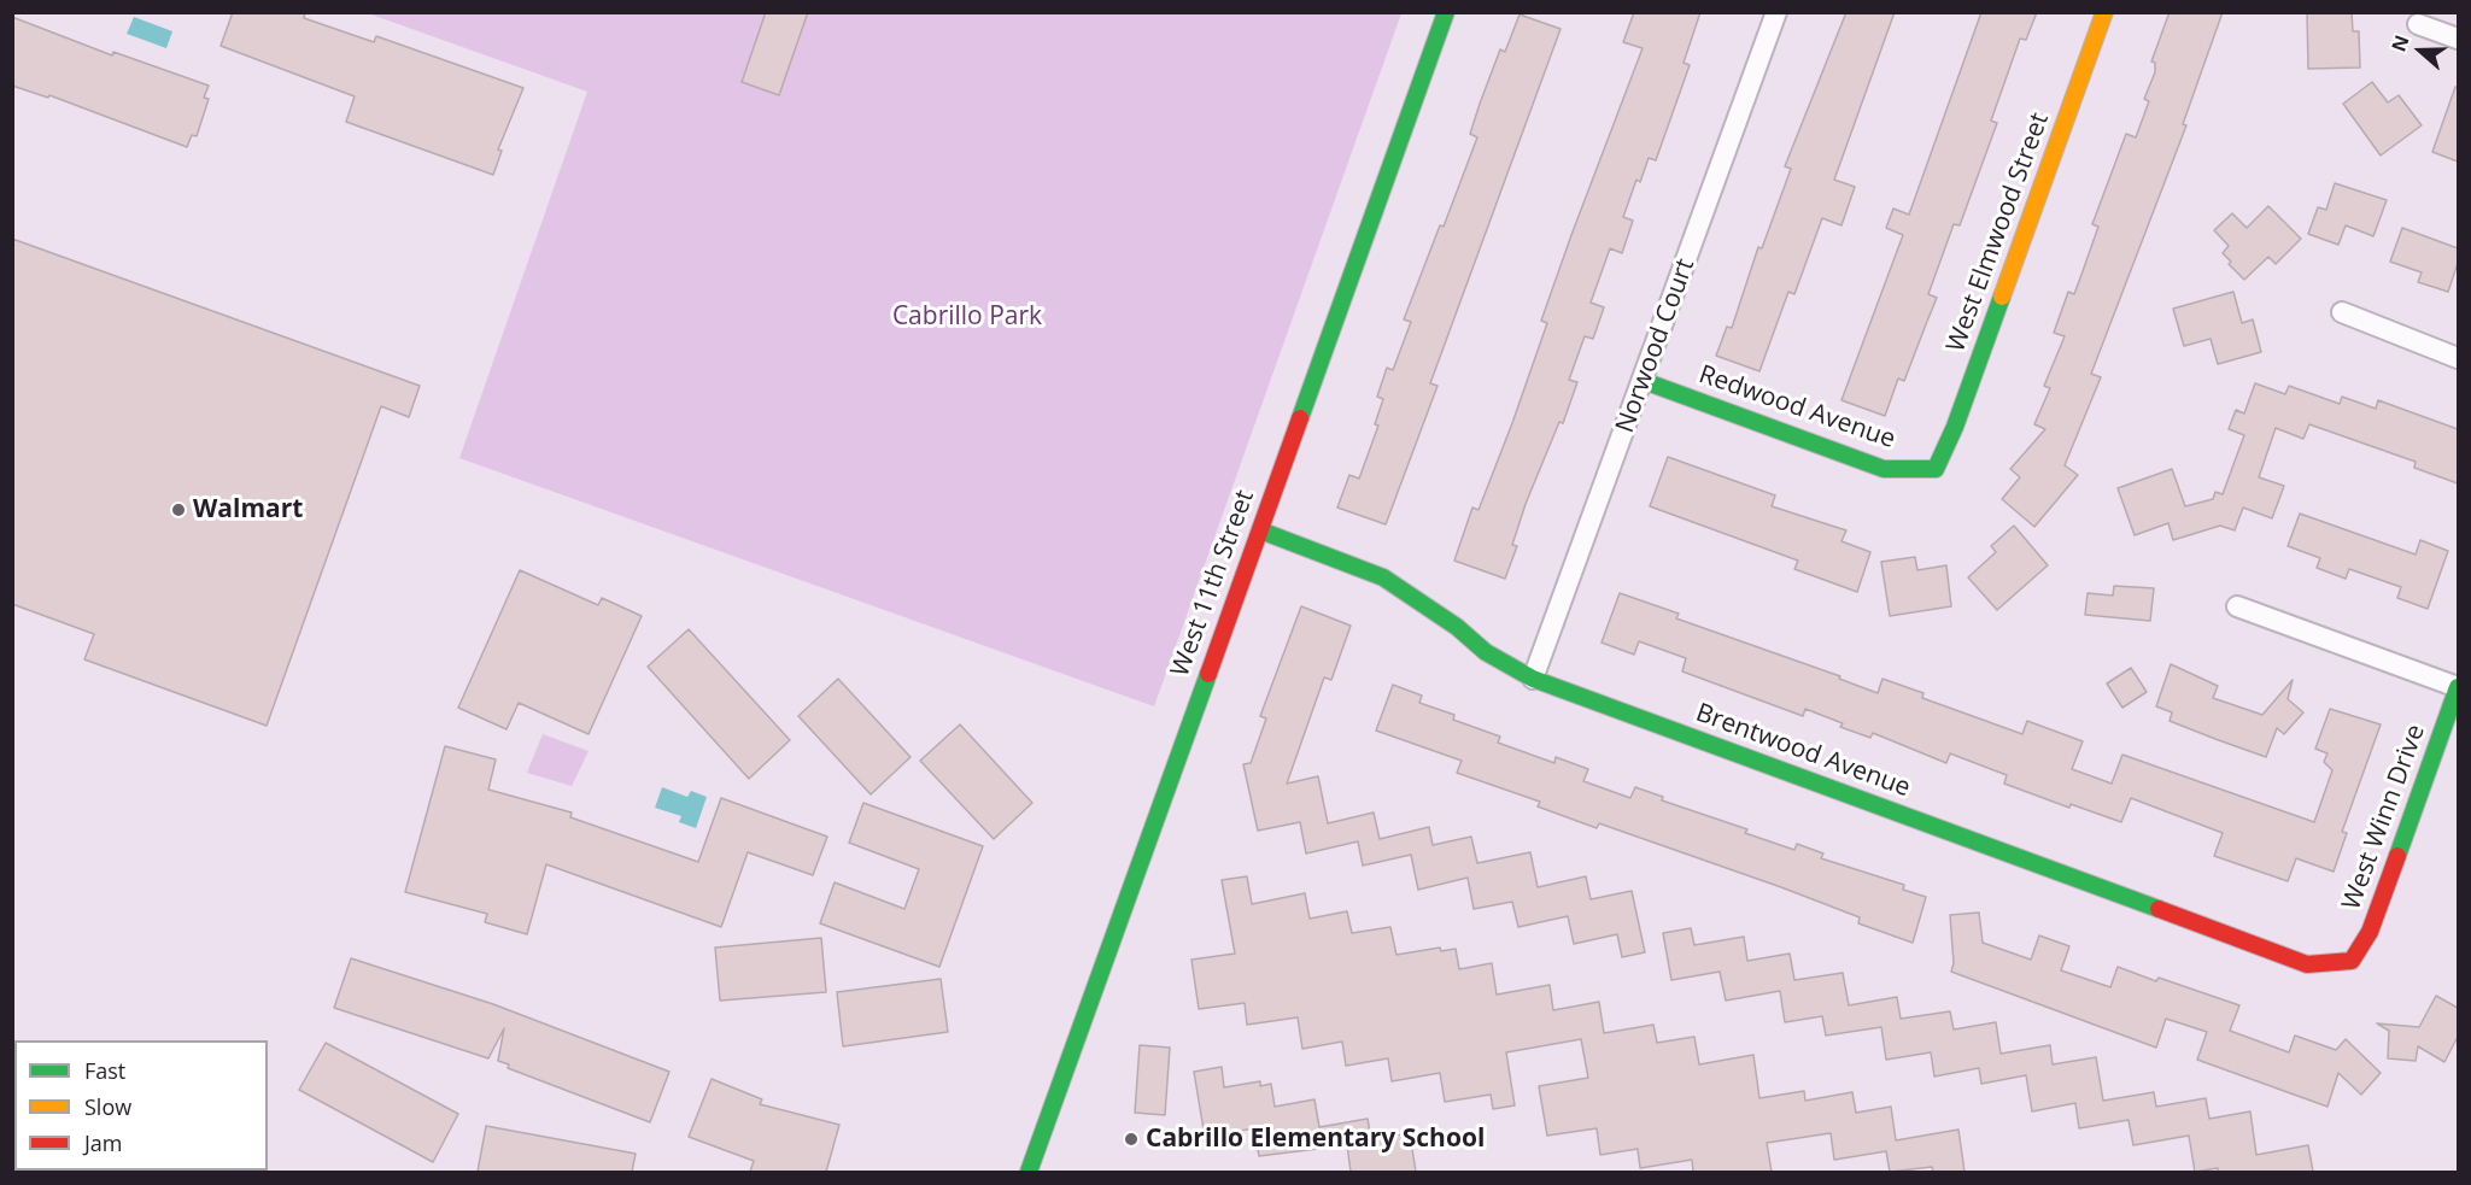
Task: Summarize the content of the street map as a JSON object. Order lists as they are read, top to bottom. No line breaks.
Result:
{"streets":{"street":["West Elmwood Street","Norwood Court","Redwood Avenue","West 11th Street","Brentwood Avenue","West Winn Drive"]},"crossings":[["West Elmwood Street","Redwood Avenue"],["Norwood Court","Redwood Avenue"],["Norwood Court","Brentwood Avenue"],["West 11th Street","Brentwood Avenue"],["Brentwood Avenue","West Winn Drive"]],"parks":["Cabrillo Park"],"places":["Walmart","Cabrillo Elementary School"],"legend":["Fast","Slow","Jam"],"north":"left"}
